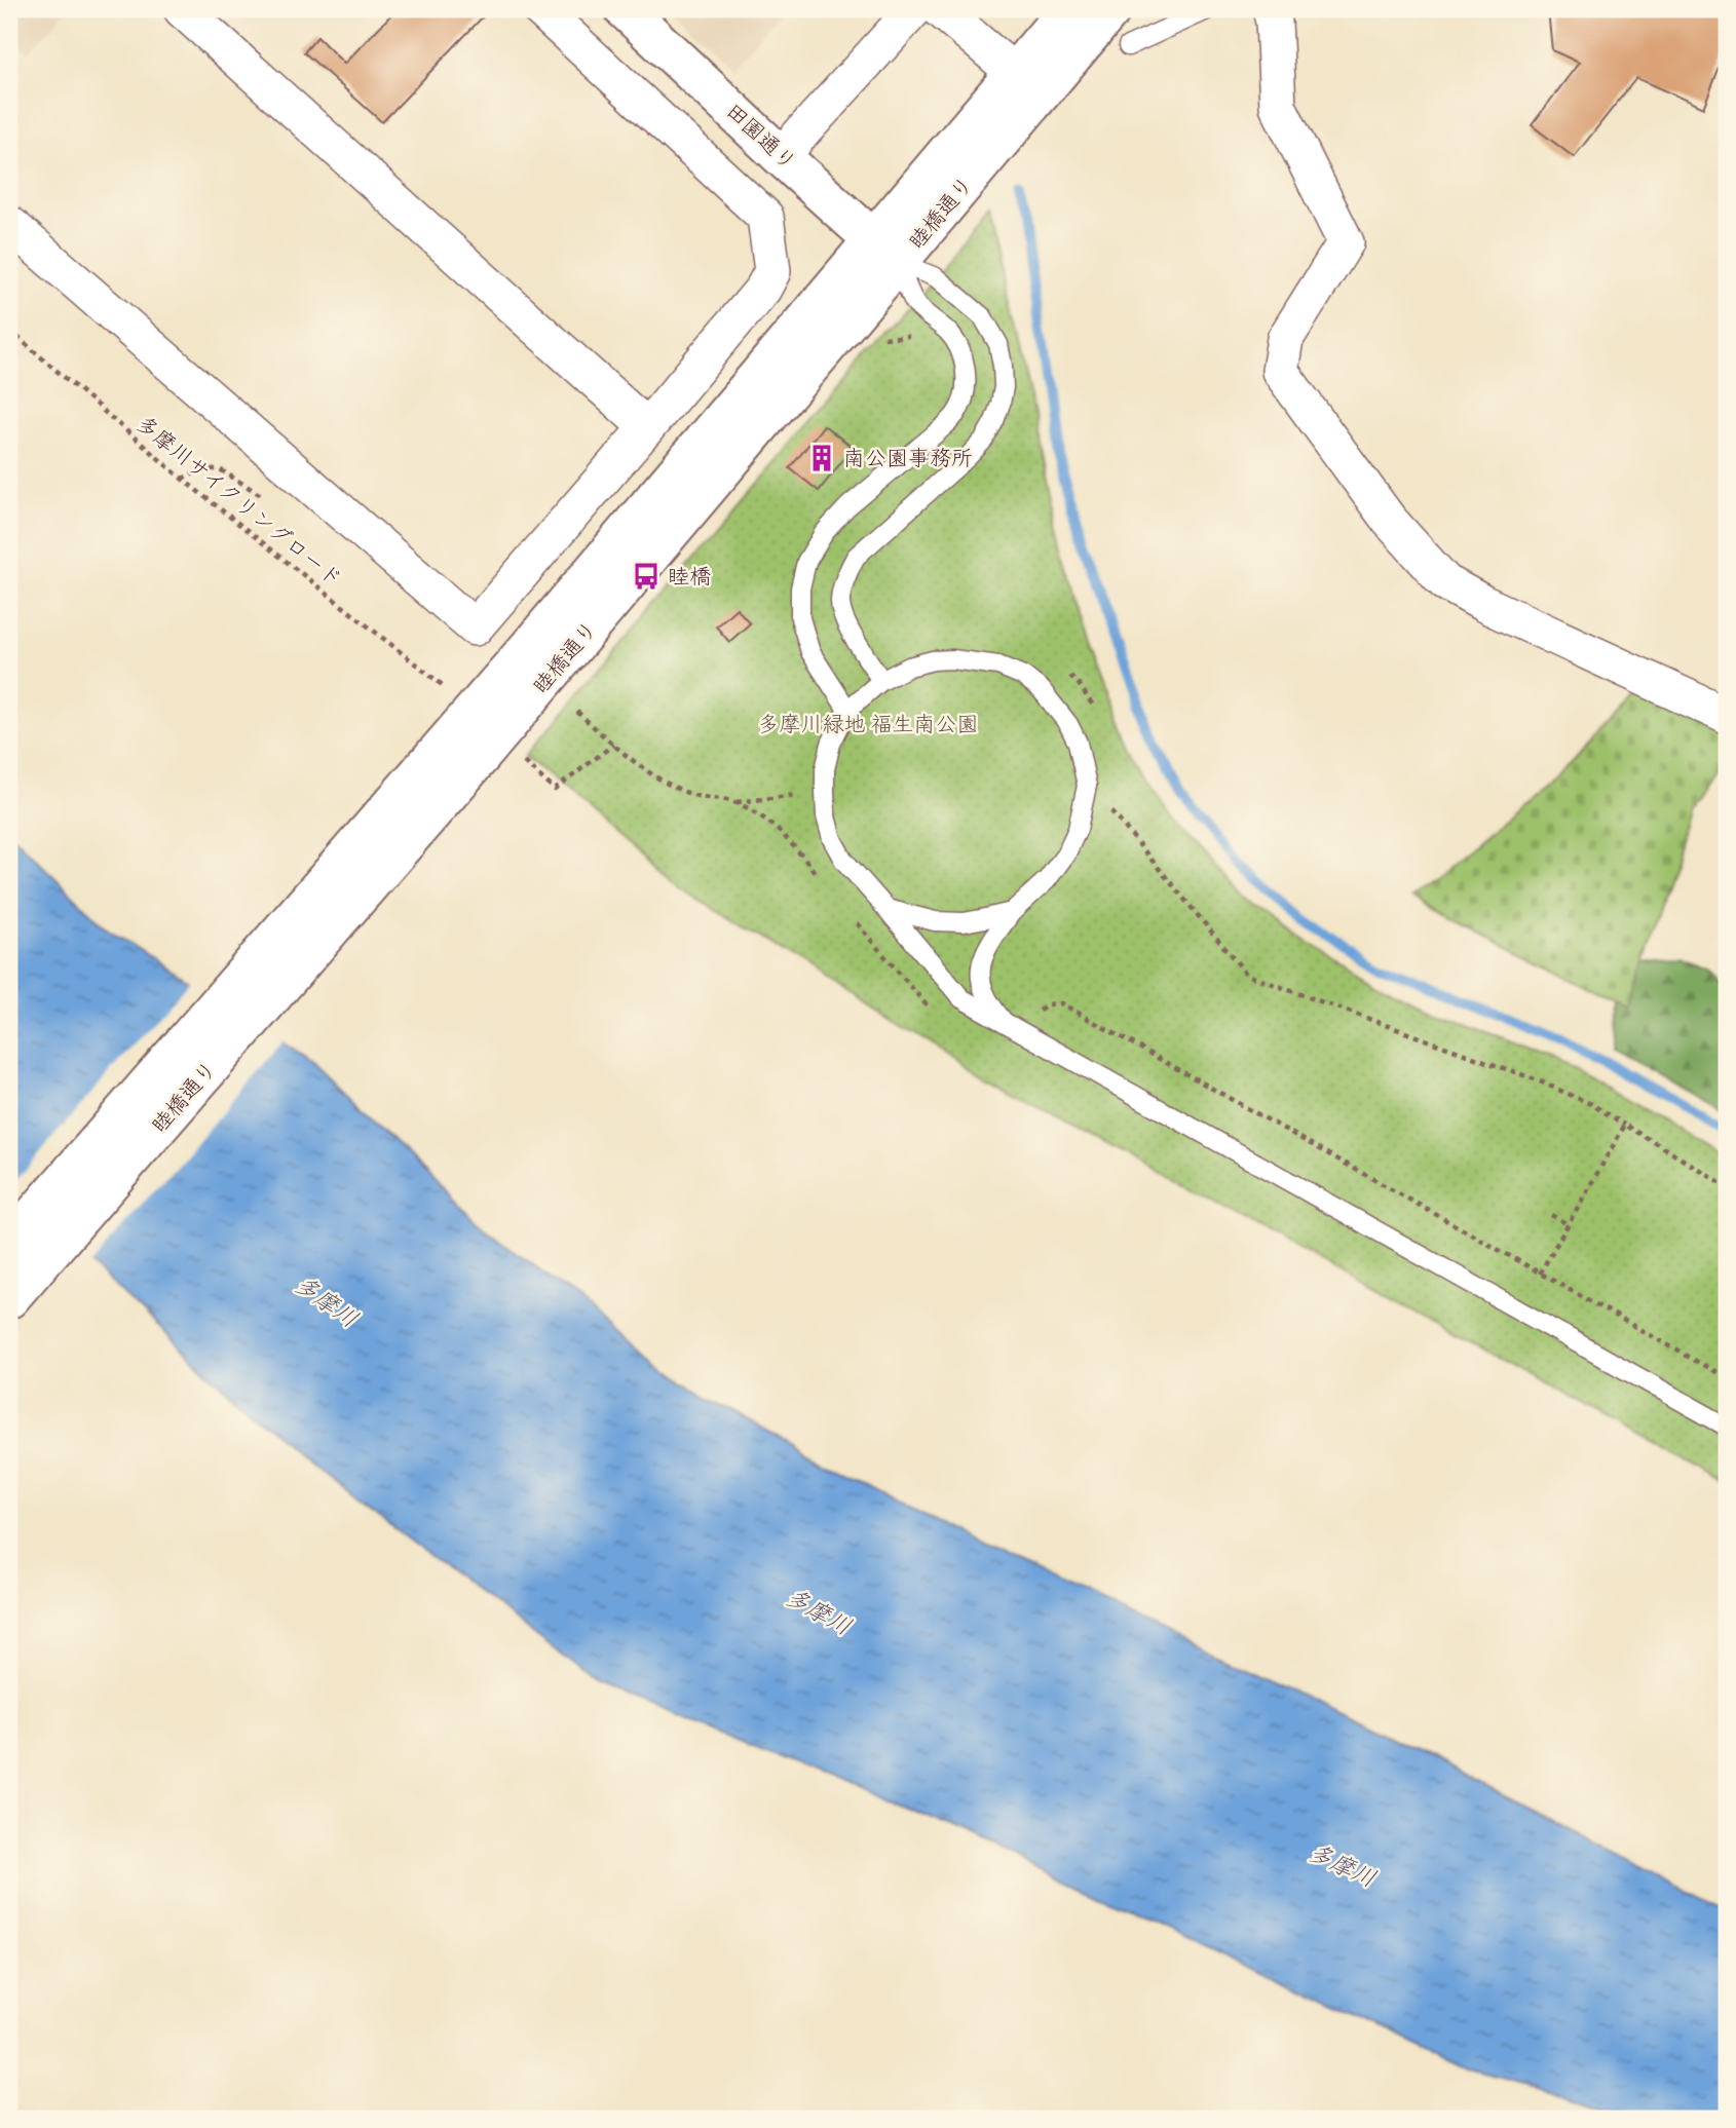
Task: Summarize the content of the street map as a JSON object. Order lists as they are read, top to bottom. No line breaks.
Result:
{"streets":{"main road":["田園通り","睦橋通り"],"path":["多摩川サイクリングロード"]},"crossings":[["田園通り","睦橋通り"]],"water":["多摩川"],"parks":["多摩川緑地 福生南公園"],"places":{"building":["南公園事務所"],"bus stop":["睦橋"]}}
